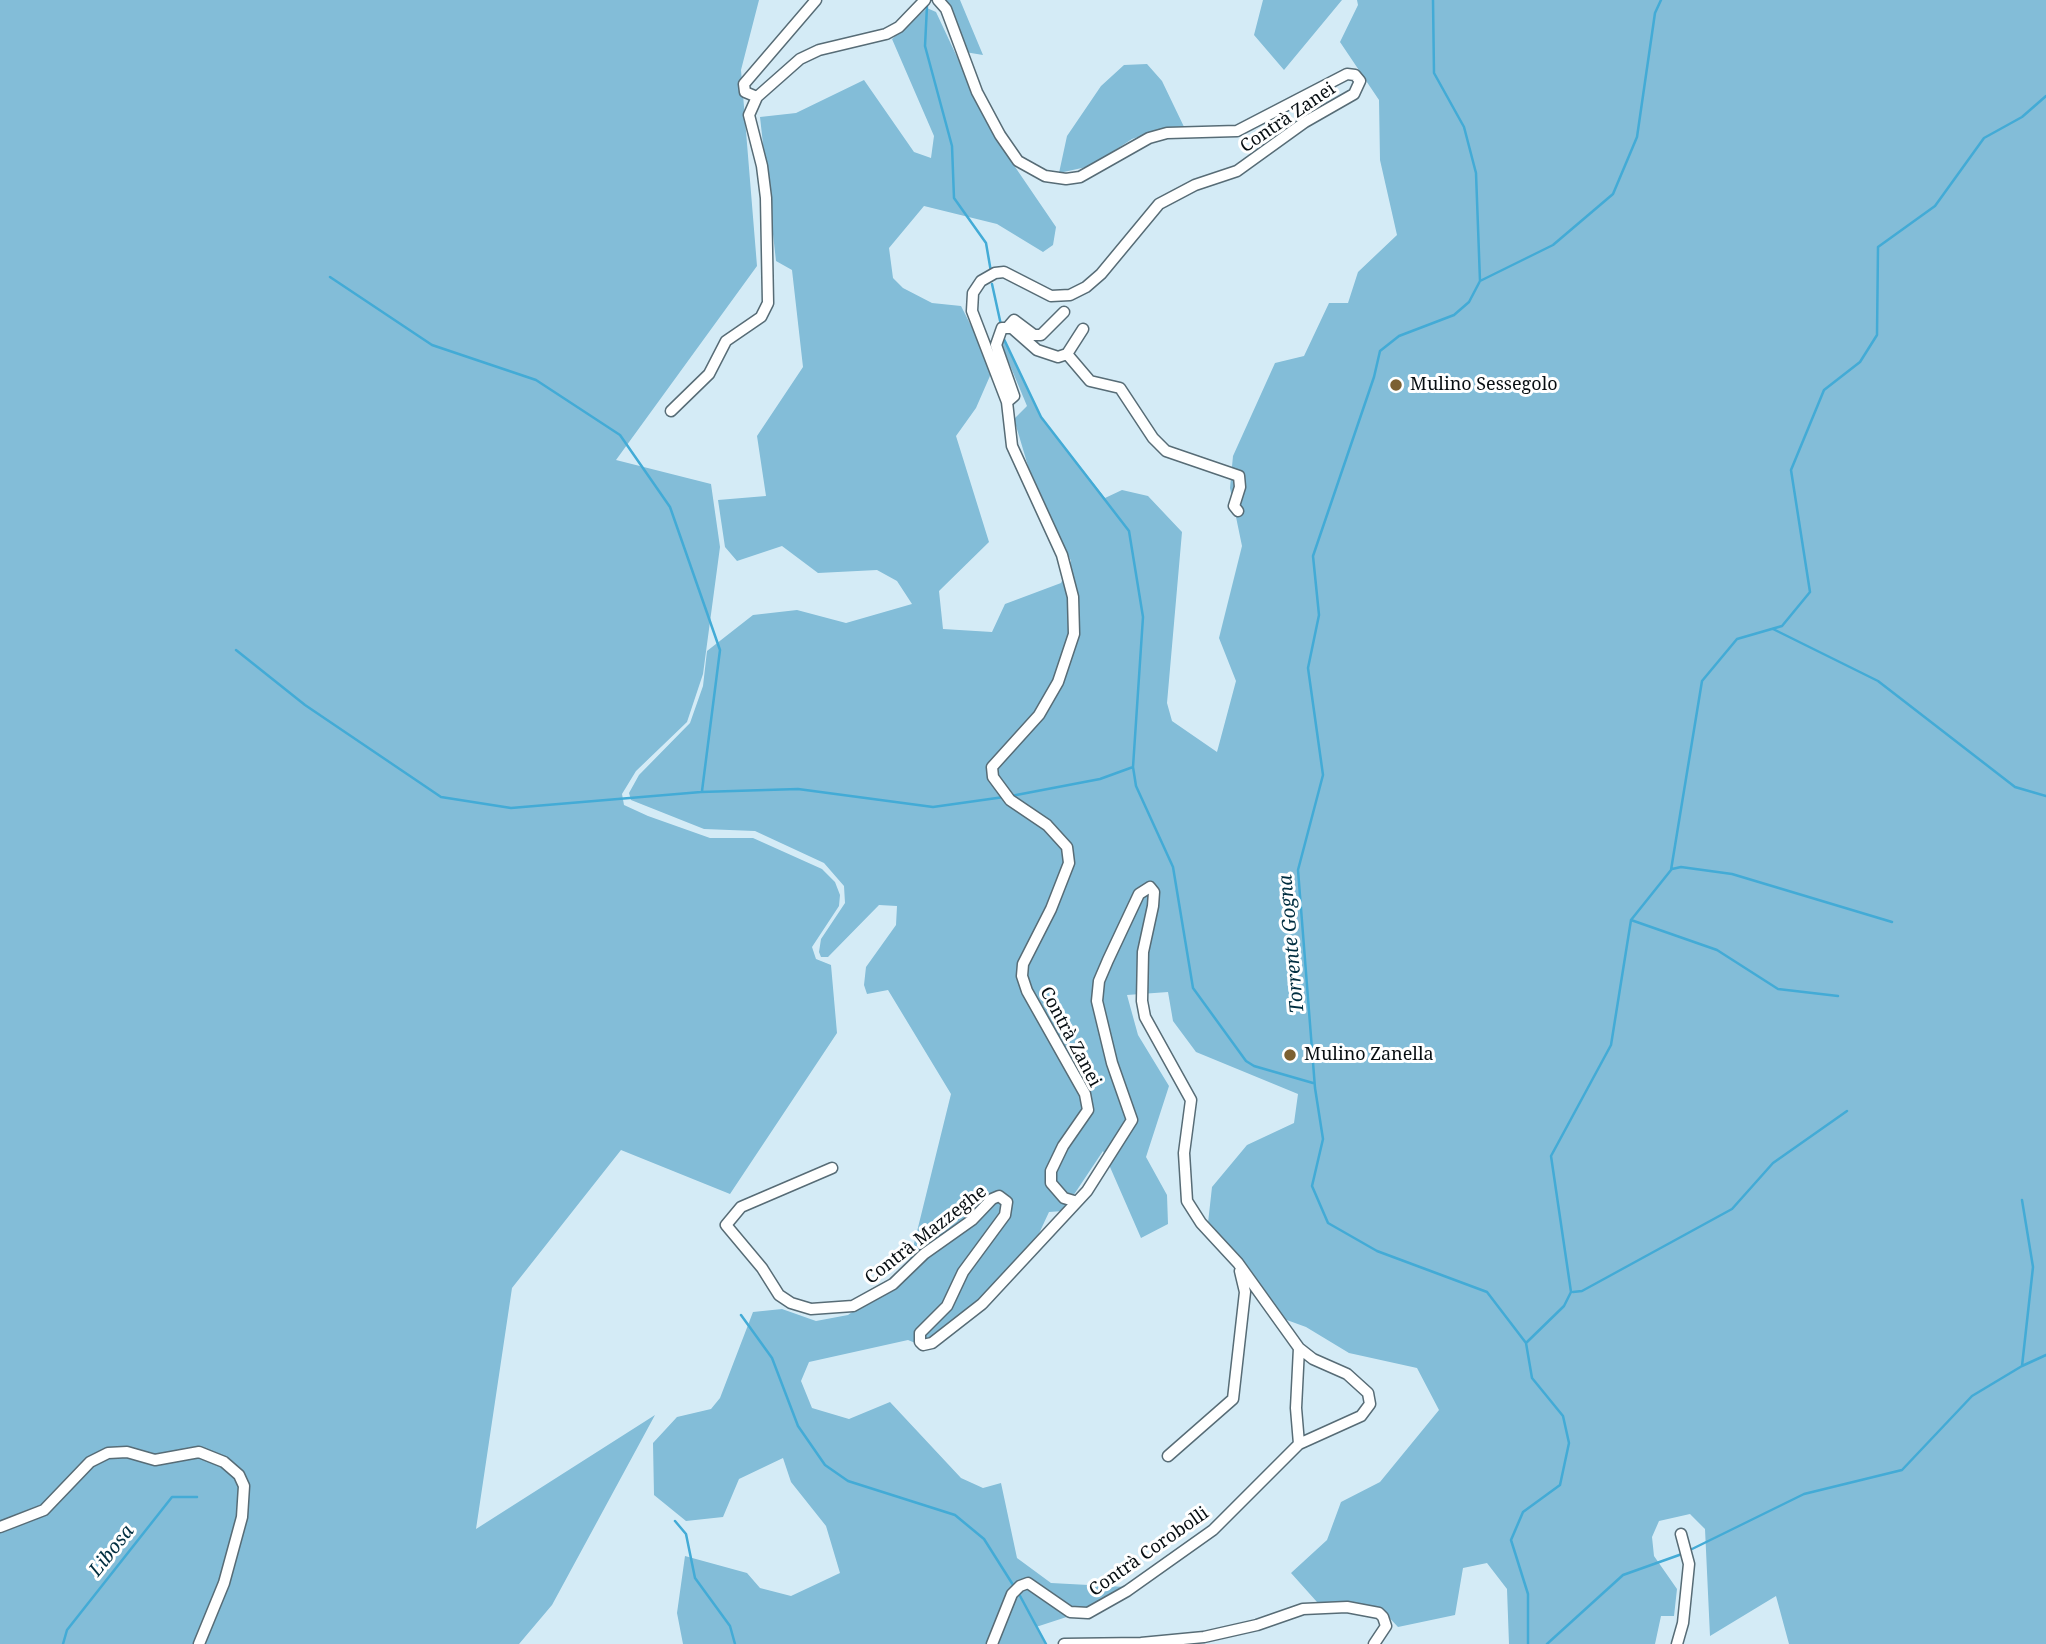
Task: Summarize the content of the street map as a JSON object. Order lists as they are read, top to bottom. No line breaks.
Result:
{"streets":{"street":["Contrà Zanei","Contrà Mazzeghe","Contrà Corobolli"]},"crossings":[["Contrà Zanei","Contrà Mazzeghe"],["Contrà Zanei","Contrà Corobolli"],["Contrà Mazzeghe","Contrà Corobolli"]],"water":["Torrente Gogna","Libosa"],"places":["Mulino Sessegolo","Mulino Zanella"]}
